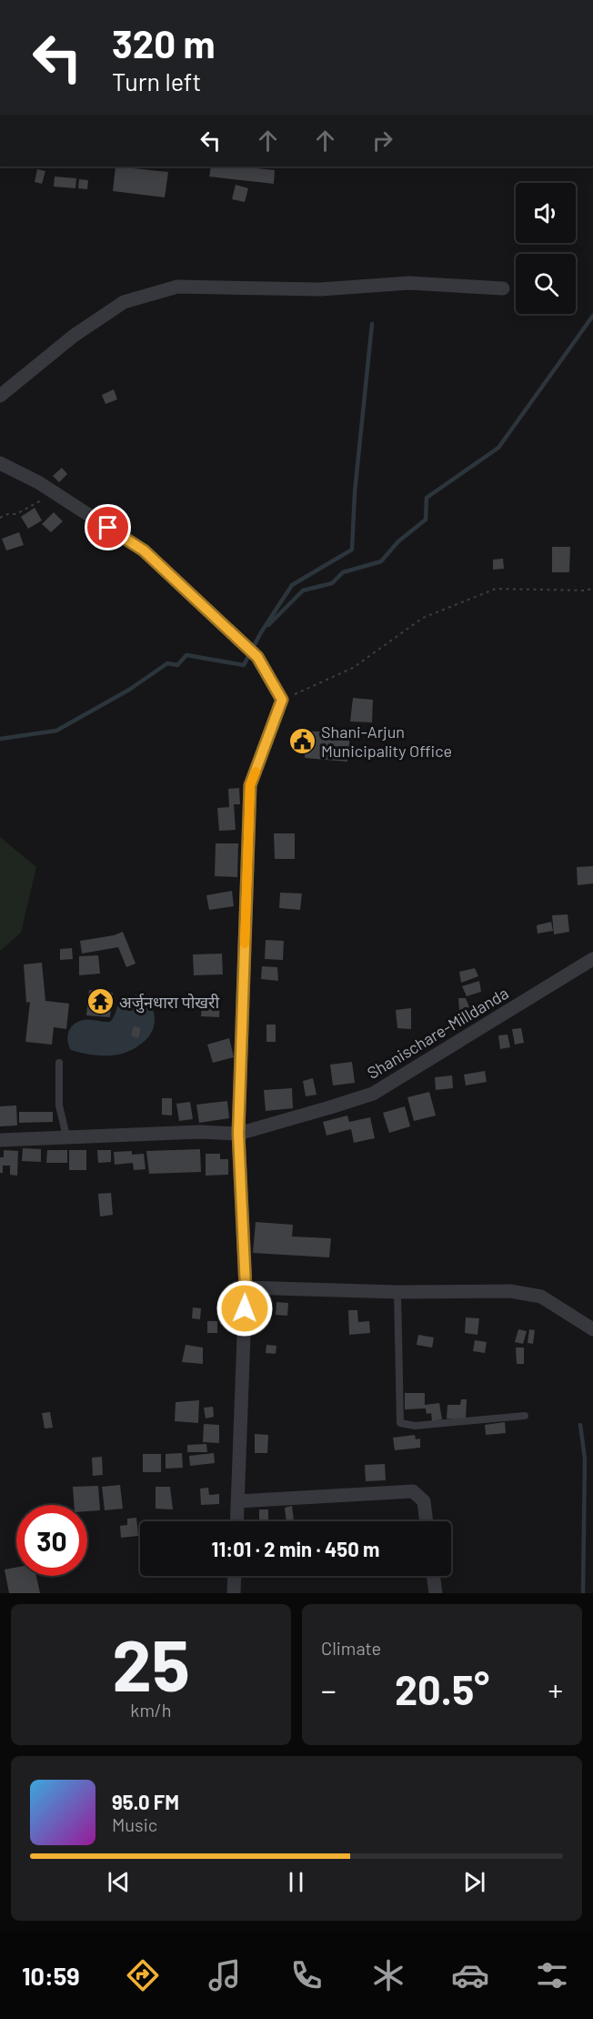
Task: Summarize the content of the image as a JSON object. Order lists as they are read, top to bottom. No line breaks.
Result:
{"streets":{"street":["Shanischare-Milldanda"]},"places":{"public building":["Shani-Arjun Municipality Office"],"temple":["अर्जुनधारा पोखरी"]},"page":{"turn":["320 m","Turn left"],"limit":"30","trip":"11:01 · 2 min · 450 m","tile":[["25","km/h"],"Climate"],"heat":["−","20.5°","+"],"song":["95.0 FM","Music"],"tabs":"10:59"}}
